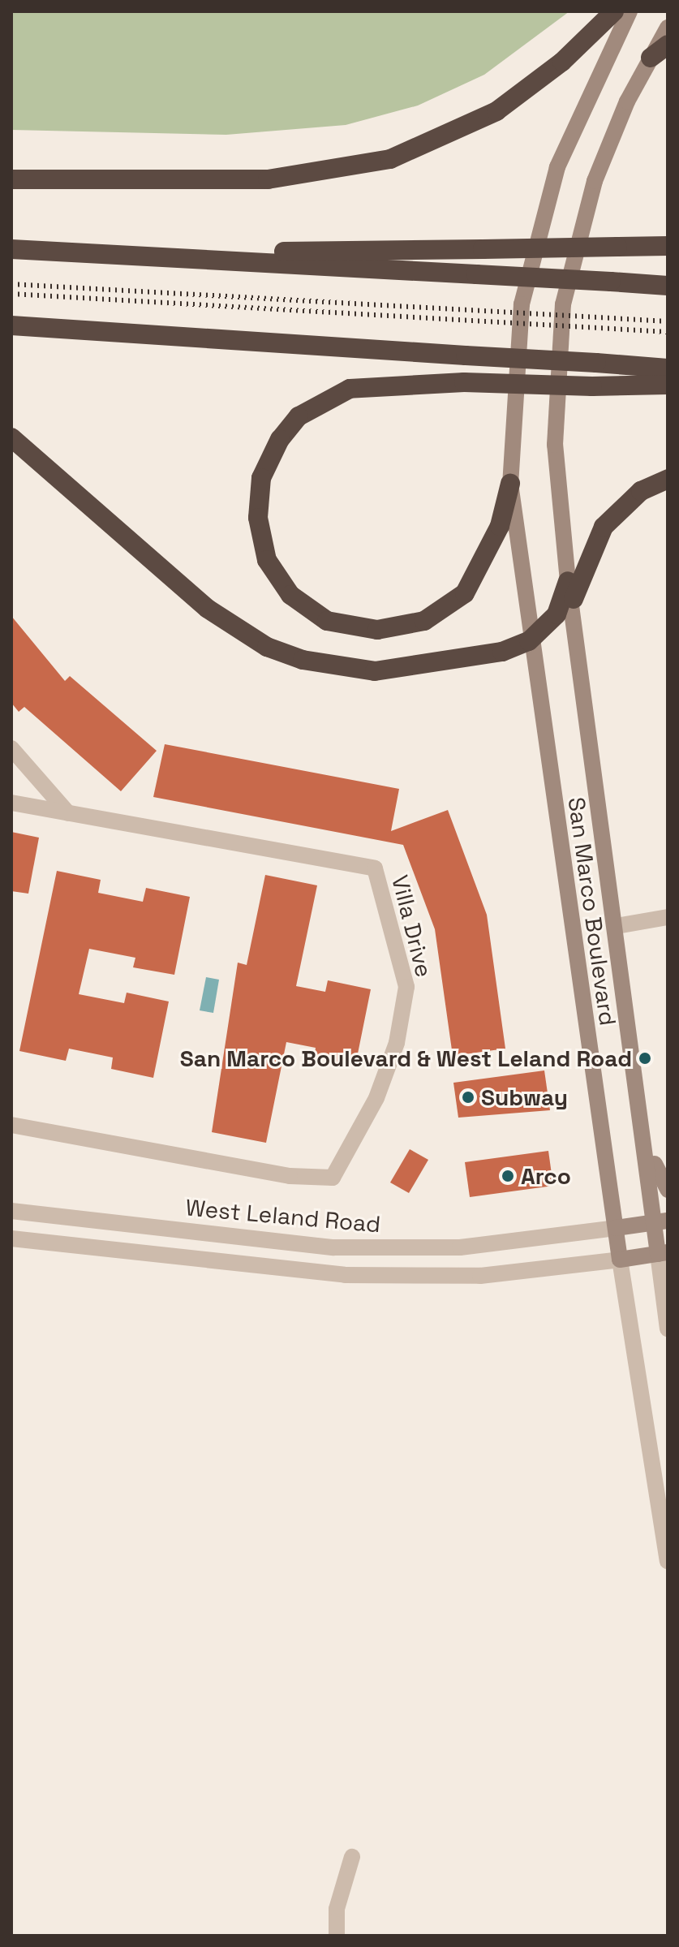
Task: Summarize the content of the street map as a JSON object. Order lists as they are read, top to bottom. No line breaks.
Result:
{"streets":{"main road":["San Marco Boulevard","West Leland Road"],"street":["Villa Drive"]},"crossings":[["San Marco Boulevard","West Leland Road"]],"places":["San Marco Boulevard & West Leland Road","Subway","Arco"]}
